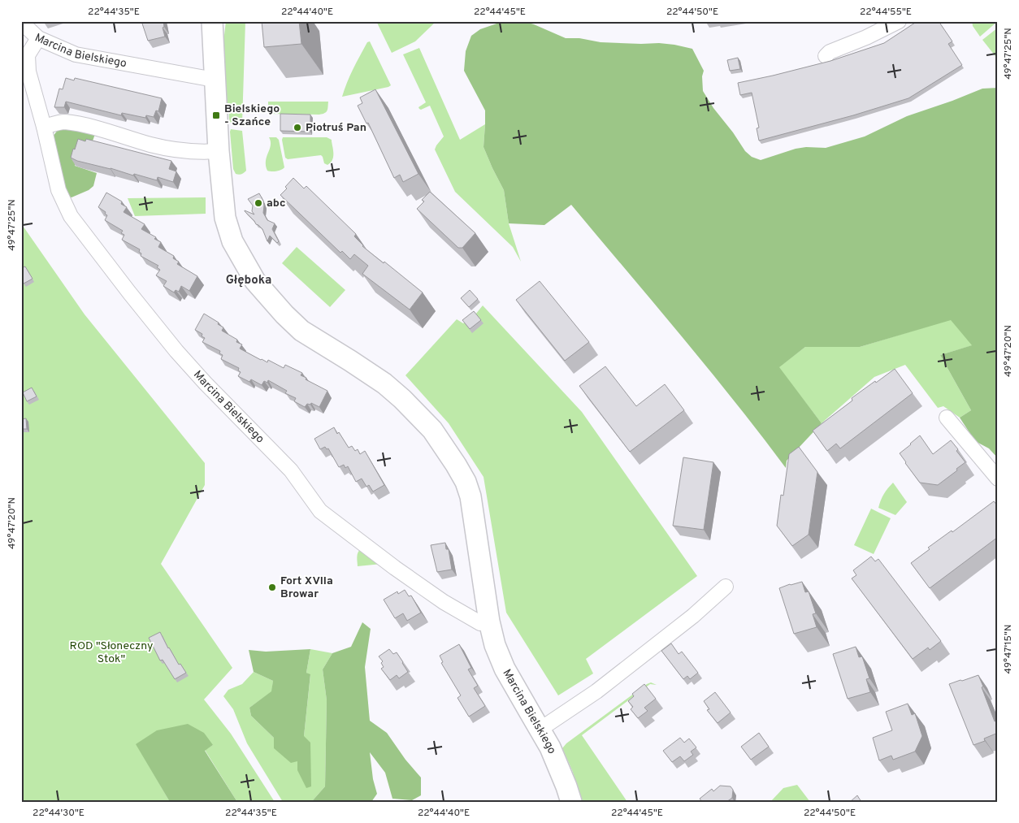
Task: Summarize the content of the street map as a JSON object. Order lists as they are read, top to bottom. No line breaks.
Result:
{"streets":{"street":["Marcina Bielskiego"]},"districts":["Głęboka"],"parks":["ROD \"Słoneczny Stok\""],"places":{"transit":["Bielskiego - Szańce"],"other":["Piotruś Pan","abc","Fort XVIIa Browar"]},"coordinates":["22°44'35\"E","22°44'40\"E","22°44'45\"E","22°44'50\"E","22°44'55\"E","49°47'25\"N","49°47'20\"N","49°47'15\"N","22°44'30\"E"]}
